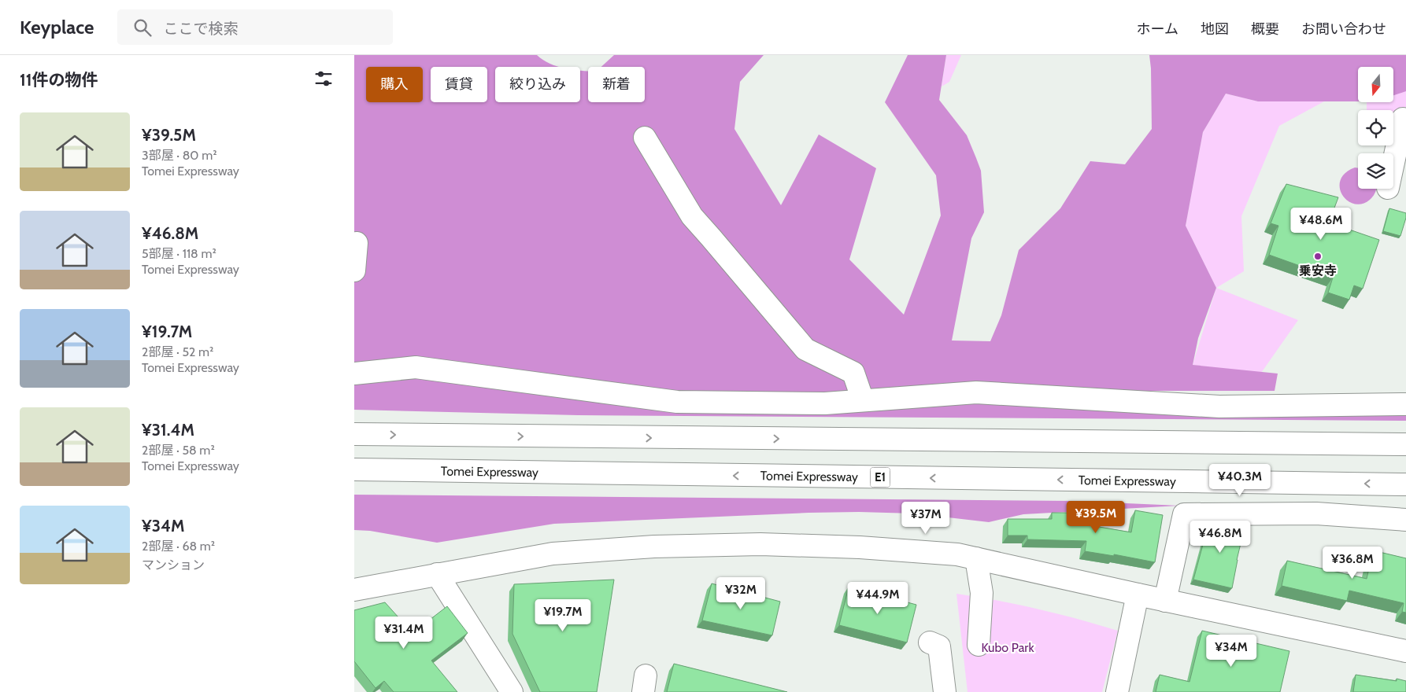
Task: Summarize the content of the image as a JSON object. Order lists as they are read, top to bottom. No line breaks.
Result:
{"streets":{"main road":["Tomei Expressway","E1"]},"parks":["Kubo Park"],"places":["乗安寺"],"north":"bottom","page":{"header":"Keyplace","search":"ここで検索","nav":["ホーム","地図","概要","お問い合わせ"],"heading":"11件の物件","chip":["購入","賃貸","絞り込み","新着"],"list":[{"name":"¥39.5M","note":"3部屋 · 80 m² · Tomei Expressway"},{"name":"¥46.8M","note":"5部屋 · 118 m² · Tomei Expressway"},{"name":"¥19.7M","note":"2部屋 · 52 m² · Tomei Expressway"},{"name":"¥31.4M","note":"2部屋 · 58 m² · Tomei Expressway"},{"name":"¥34M","note":"2部屋 · 68 m² · マンション"}],"price":["¥48.6M","¥40.3M","¥39.5M","¥37M","¥46.8M","¥36.8M","¥32M","¥44.9M","¥19.7M","¥31.4M","¥34M"]}}
